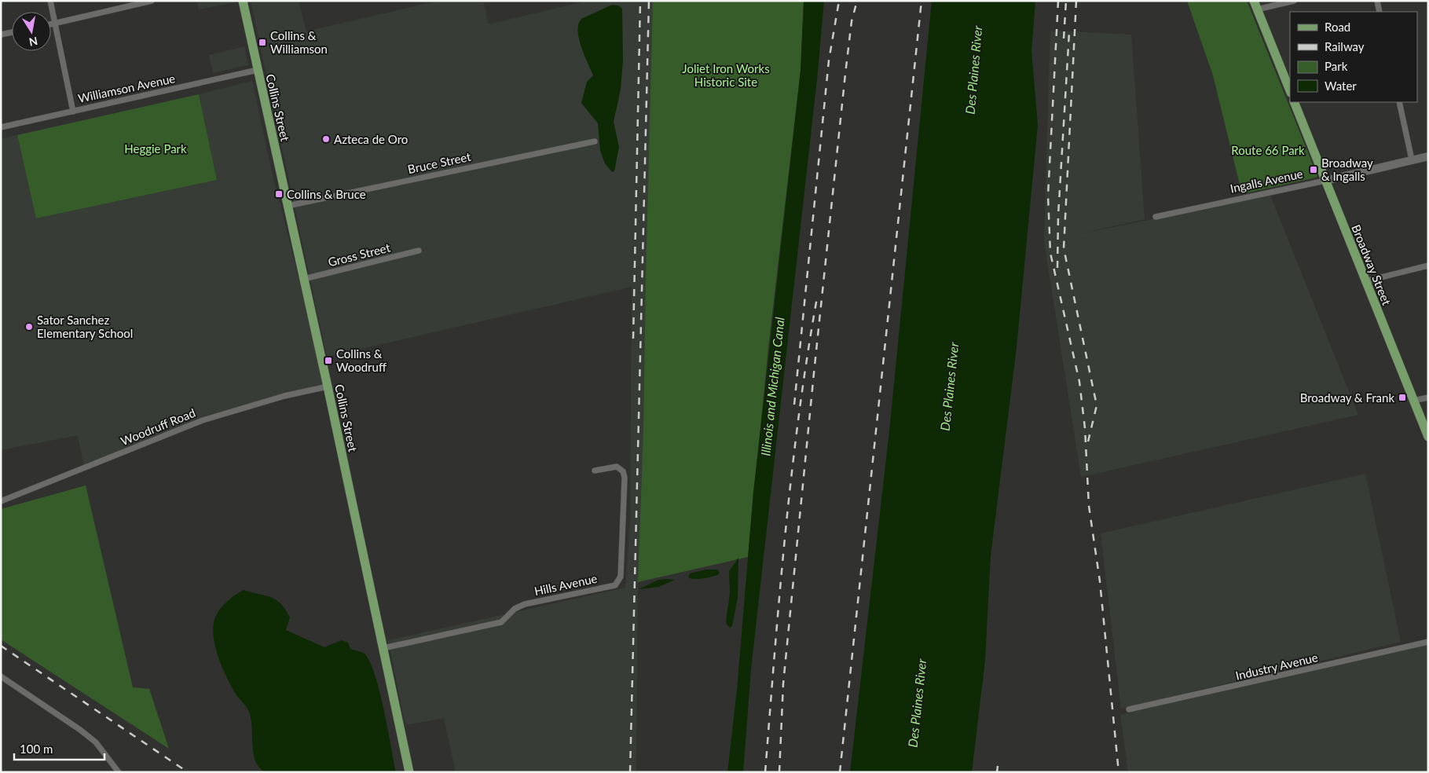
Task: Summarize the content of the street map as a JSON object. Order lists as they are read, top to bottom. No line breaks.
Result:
{"streets":{"main road":["Collins Street","Broadway Street"],"street":["Williamson Avenue","Bruce Street","Ingalls Avenue","Gross Street","Woodruff Road","Hills Avenue","Industry Avenue"]},"crossings":[["Williamson Avenue","Collins Street"],["Collins Street","Bruce Street"],["Collins Street","Gross Street"],["Collins Street","Woodruff Road"],["Collins Street","Hills Avenue"],["Ingalls Avenue","Broadway Street"]],"water":["Des Plaines River","Illinois and Michigan Canal"],"parks":["Joliet Iron Works Historic Site","Heggie Park","Route 66 Park"],"places":{"transit":["Collins & Williamson","Broadway & Ingalls","Collins & Bruce","Collins & Woodruff","Broadway & Frank"],"other":["Azteca de Oro","Sator Sanchez Elementary School"]},"legend":["Road","Railway","Park","Water"],"scale_bar":"100 m","north":"bottom"}
